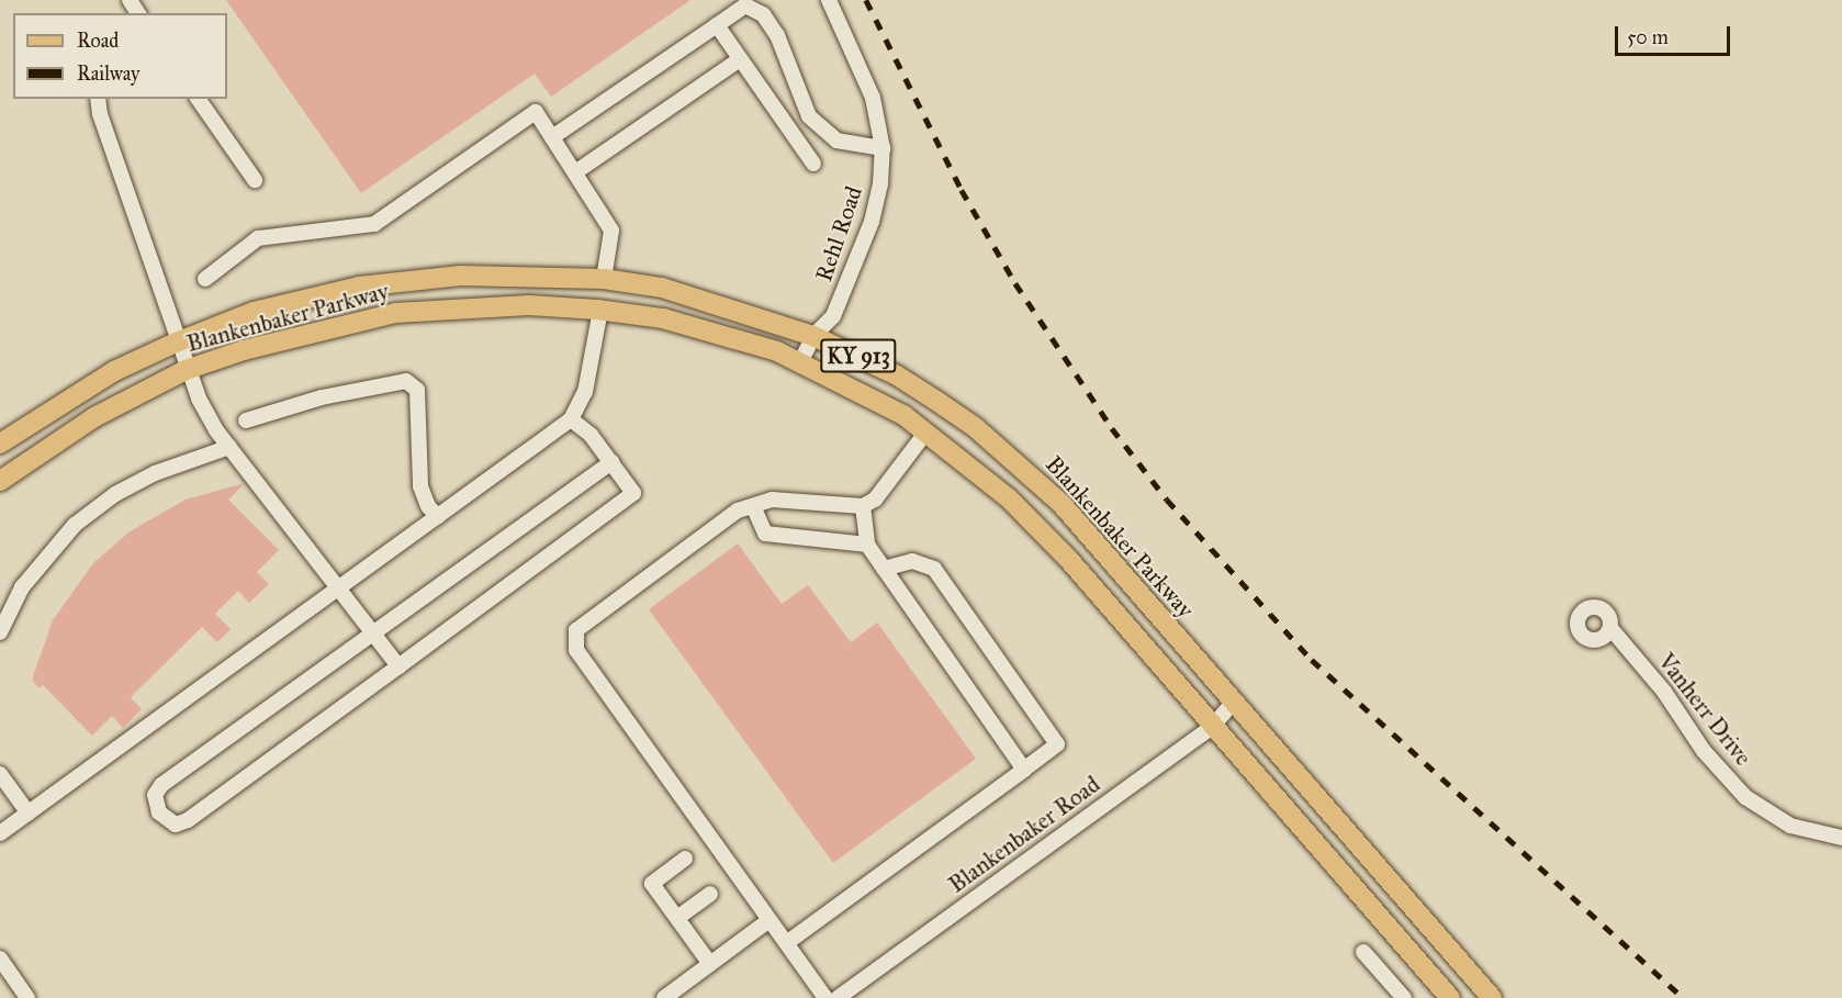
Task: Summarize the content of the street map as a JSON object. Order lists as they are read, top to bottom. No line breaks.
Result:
{"streets":{"main road":["Blankenbaker Parkway","KY 913"],"street":["Rehl Road","Vanherr Drive","Blankenbaker Road"]},"crossings":[["Rehl Road","Blankenbaker Parkway"],["Blankenbaker Parkway","Blankenbaker Road"]],"legend":["Road","Railway"],"scale_bar":"50 m"}
